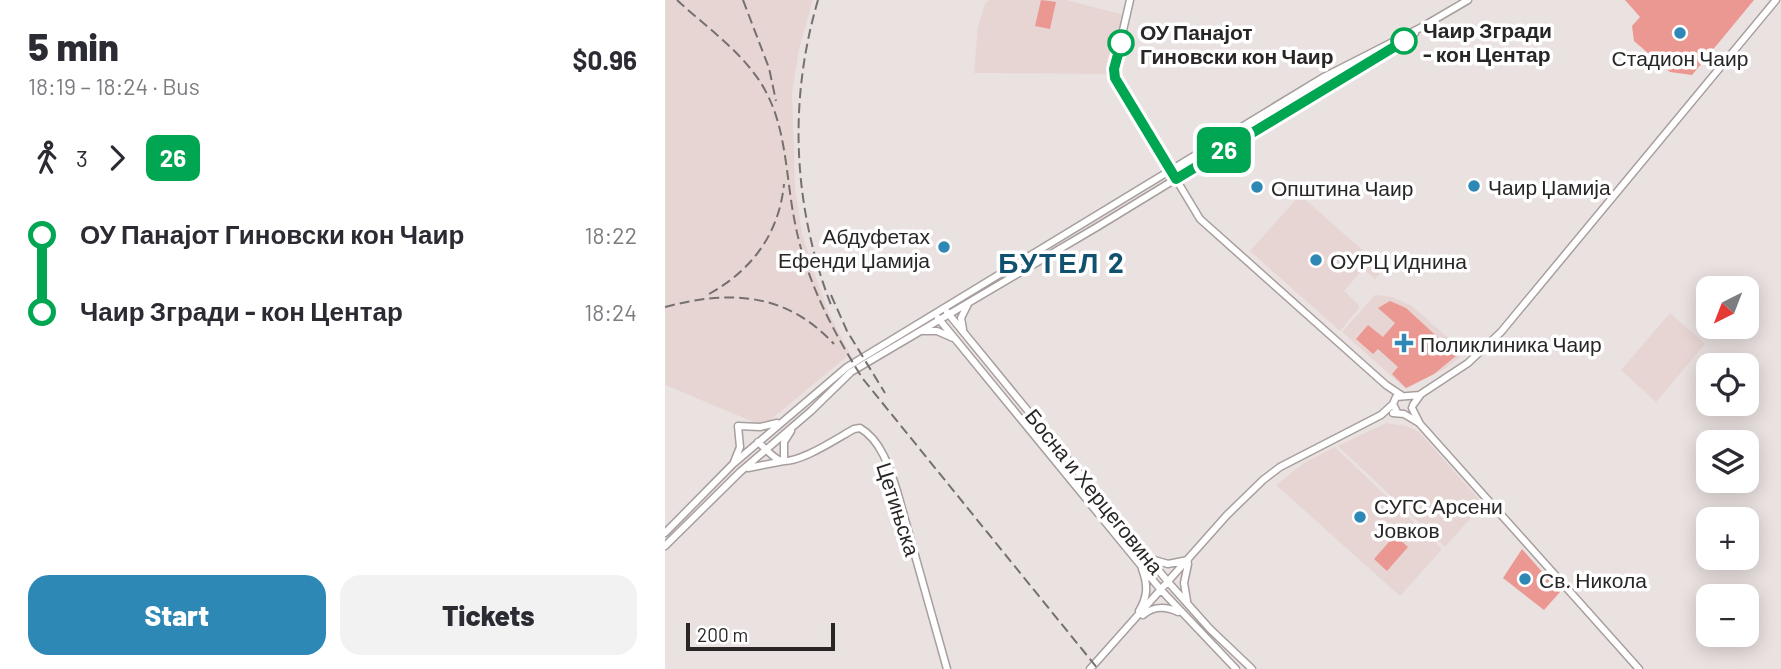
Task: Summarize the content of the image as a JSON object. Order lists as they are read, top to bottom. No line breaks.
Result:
{"streets":{"street":["Босна и Херцеговина","Цетињска"]},"districts":["БУТЕЛ 2"],"places":{"other":["Стадион Чаир","Чаир Згради - кон Центар","ОУ Панајот Гиновски кон Чаир","Чаир Џамија","Општина Чаир","Абдуфетах Ефенди Џамија","ОУРЦ Иднина","СУГС Арсени Јовков","Св. Никола"],"health":["Поликлиника Чаир"]},"lines":["bus line 26"],"scale_bar":"200 m","north":"bottom left","page":{"heading":["5 min","18:19 – 18:24 · Bus","$0.96"],"on_map":"26","legs":["3","26"],"list":[{"name":"ОУ Панајот Гиновски кон Чаир","value":"18:22"},{"name":"Чаир Згради - кон Центар","value":"18:24"}],"map_buttons":["+","−"],"buttons":["Start","Tickets"],"scale":"200 m"}}
